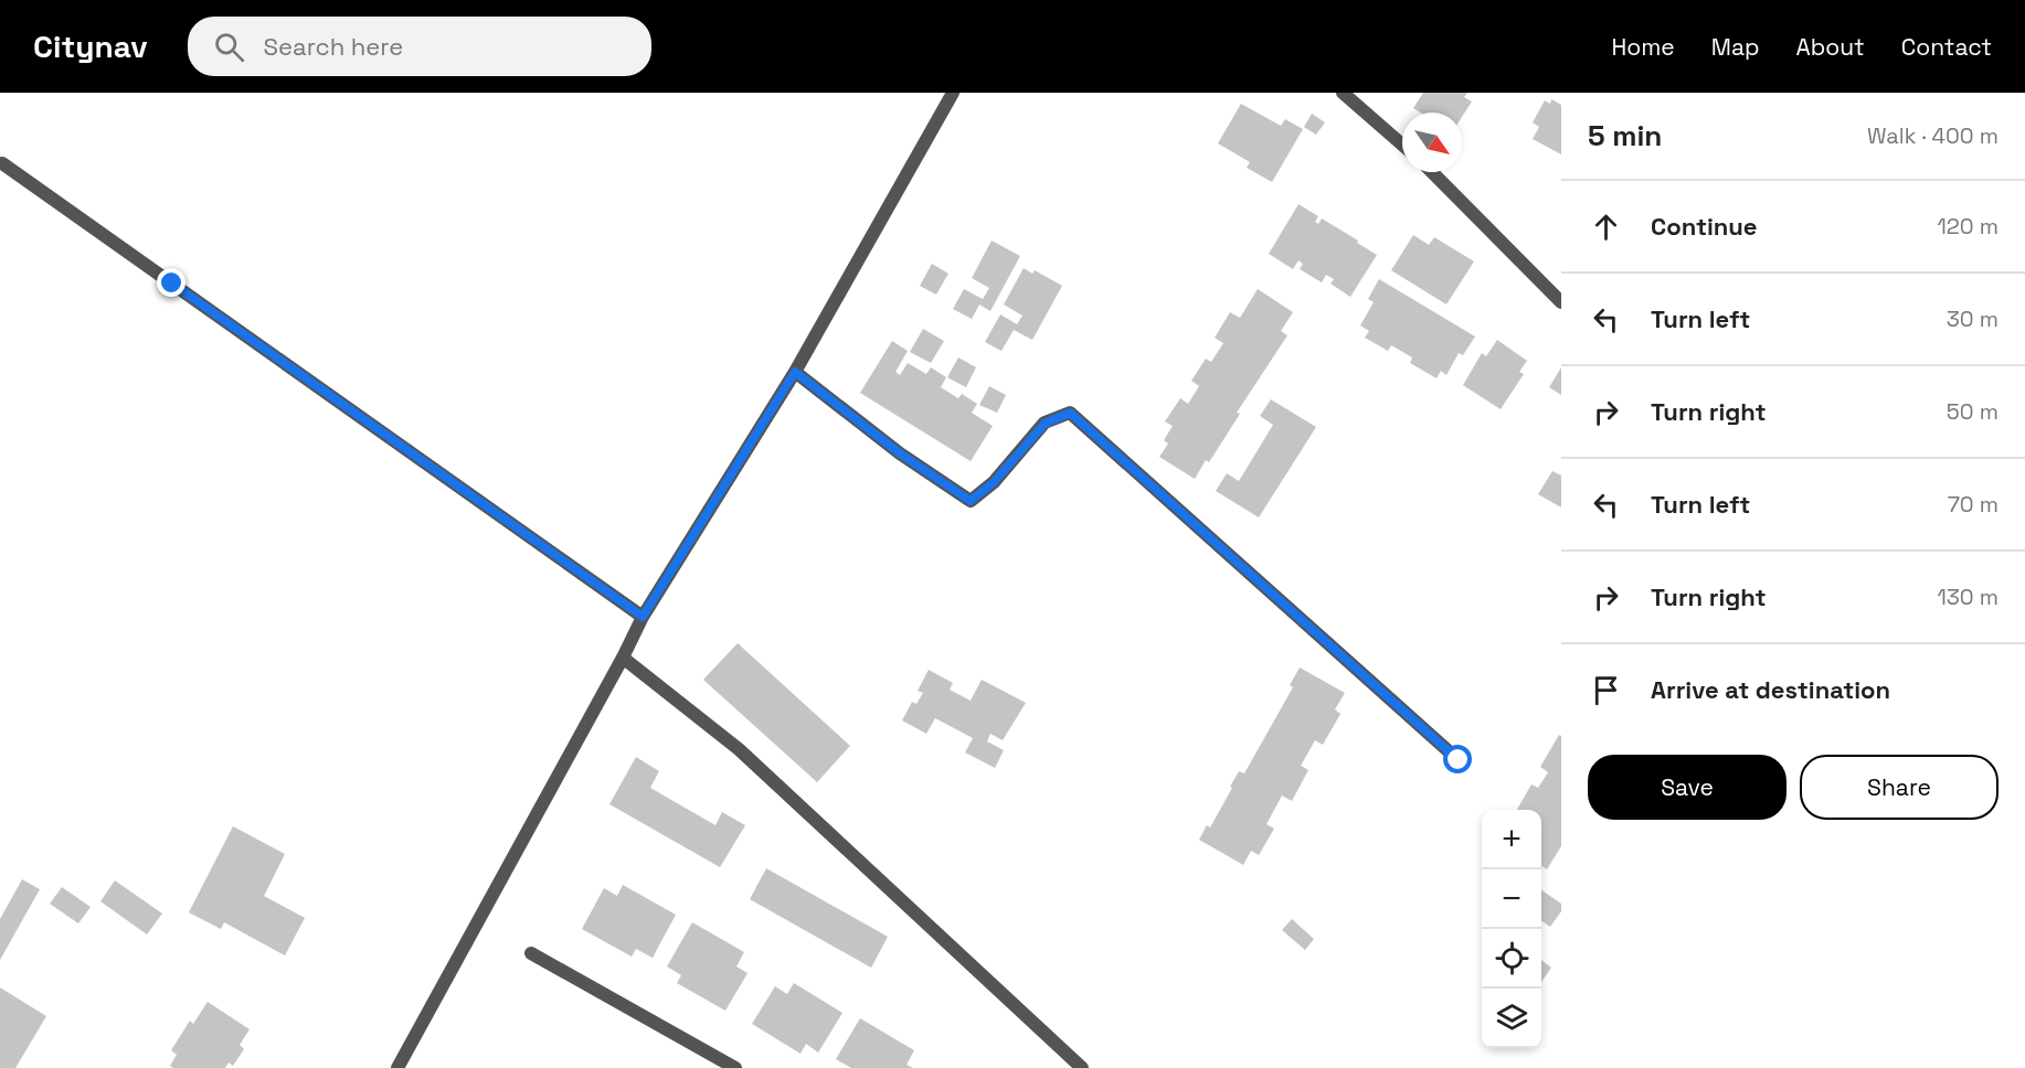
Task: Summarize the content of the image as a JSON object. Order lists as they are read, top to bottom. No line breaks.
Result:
{"north":"bottom right","page":{"header":"Citynav","search":"Search here","nav":["Home","Map","About","Contact"],"heading":["5 min","Walk · 400 m"],"list":[["Continue","120 m"],["Turn left","30 m"],["Turn right","50 m"],["Turn left","70 m"],["Turn right","130 m"],"Arrive at destination"],"buttons":["Save","Share"],"map_buttons":["+","−"]}}
